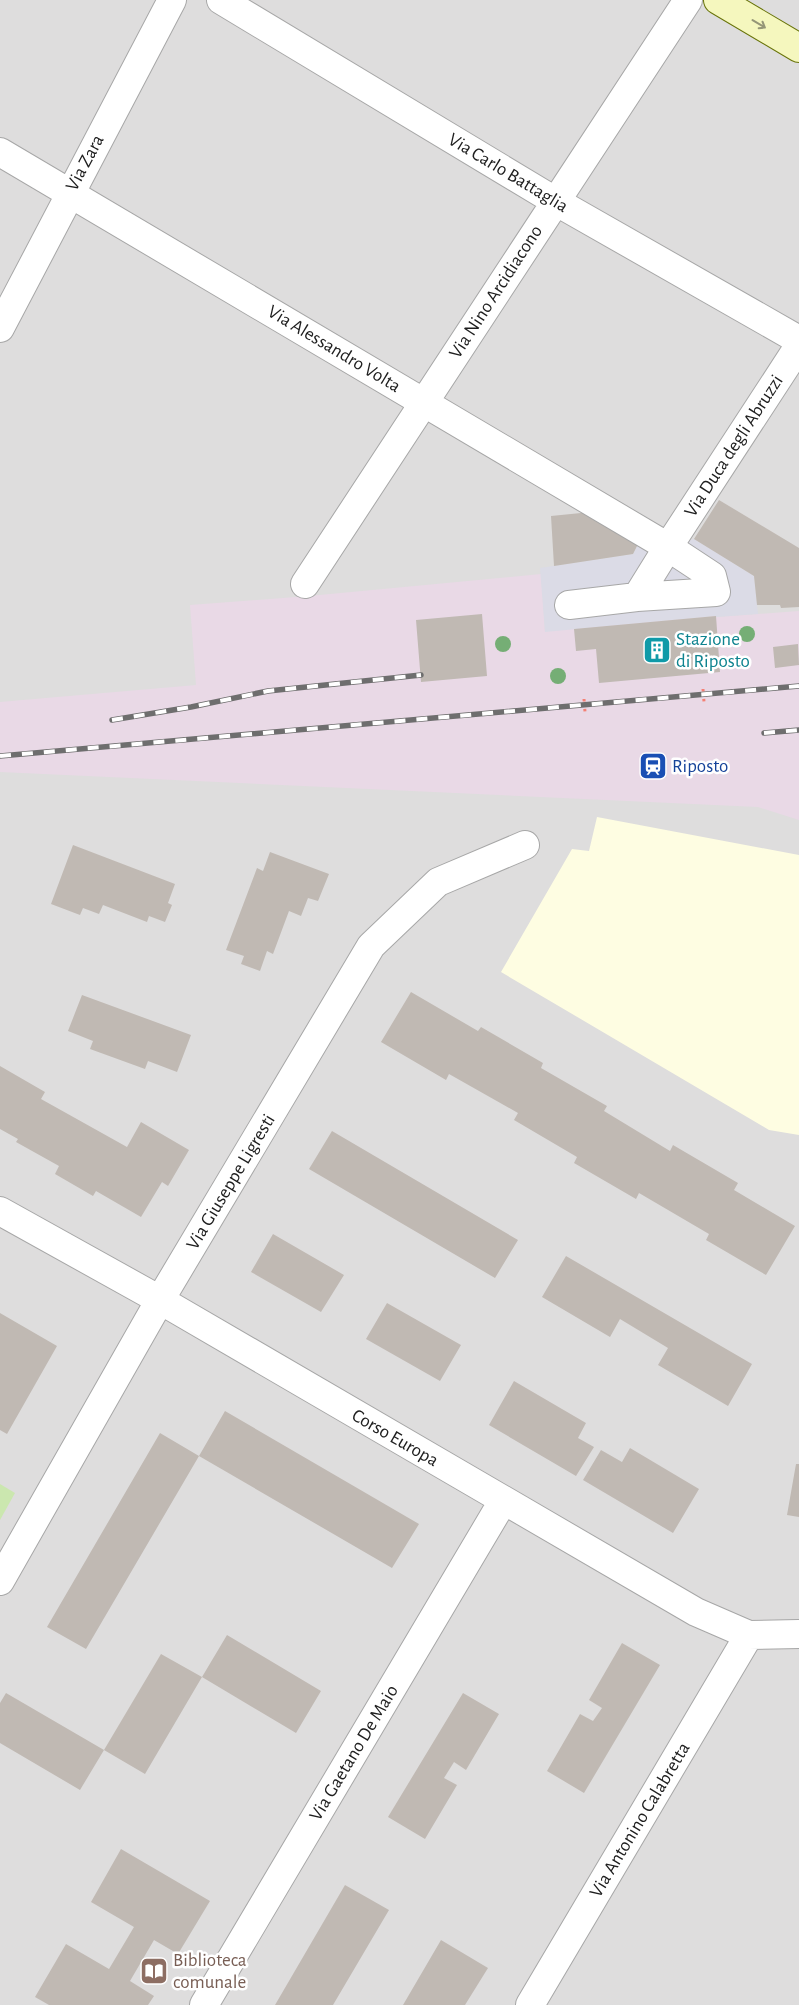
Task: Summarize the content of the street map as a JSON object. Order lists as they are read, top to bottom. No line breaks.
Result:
{"streets":{"street":["Via Zara","Via Carlo Battaglia","Via Nino Arcidiacono","Via Alessandro Volta","Via Duca degli Abruzzi","Via Giuseppe Ligresti","Corso Europa","Via Gaetano De Maio","Via Antonino Calabretta"]},"crossings":[["Via Zara","Via Alessandro Volta"],["Via Carlo Battaglia","Via Nino Arcidiacono"],["Via Nino Arcidiacono","Via Alessandro Volta"],["Via Alessandro Volta","Via Duca degli Abruzzi"],["Via Giuseppe Ligresti","Corso Europa"],["Corso Europa","Via Gaetano De Maio"],["Corso Europa","Via Antonino Calabretta"]],"places":{"building":["Stazione di Riposto"],"station":["Riposto"],"library":["Biblioteca comunale"]}}
